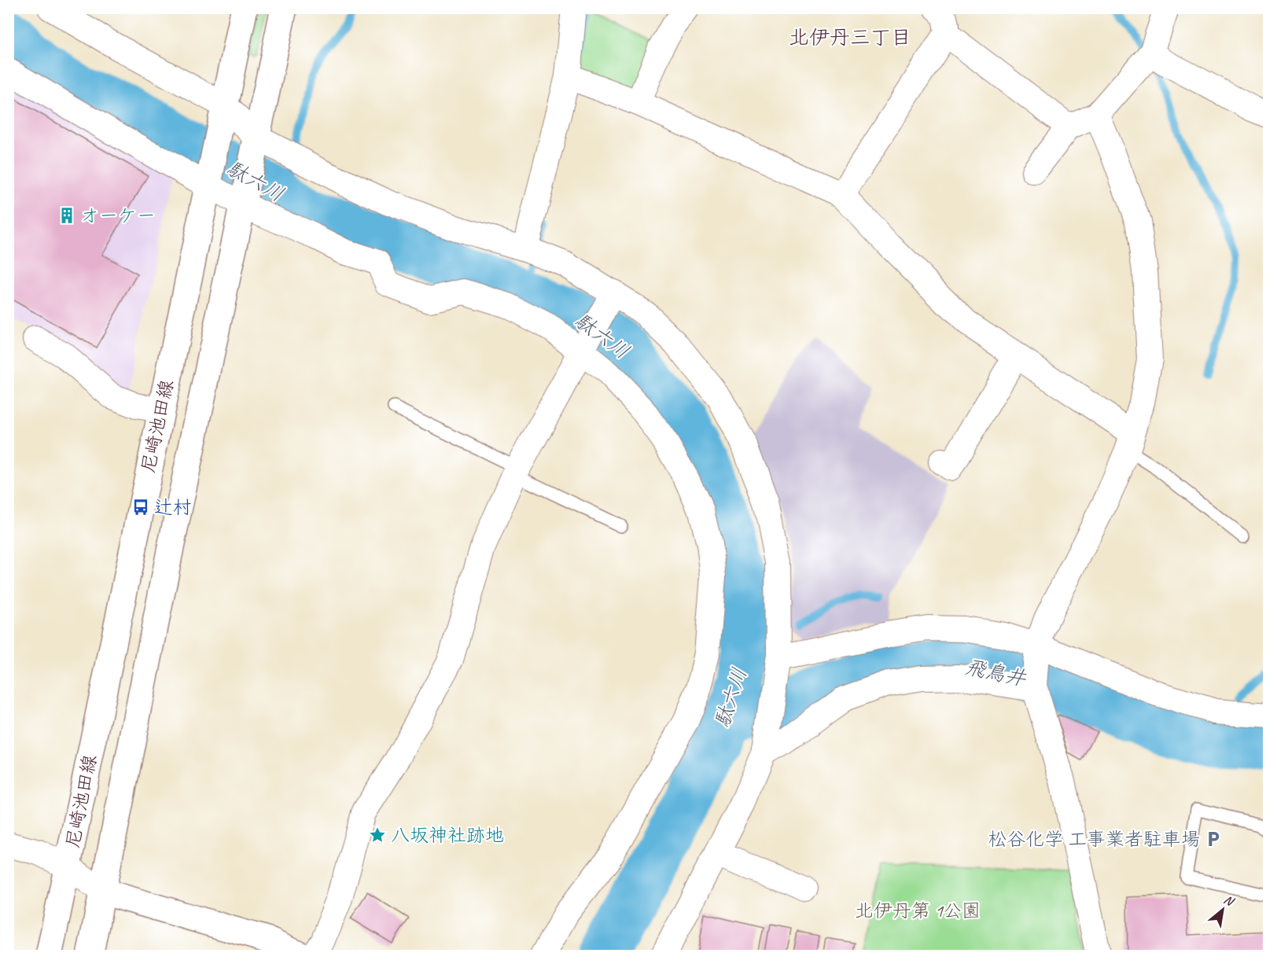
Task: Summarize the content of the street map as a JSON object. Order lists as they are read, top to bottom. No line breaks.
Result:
{"streets":{"main road":["尼崎池田線"]},"districts":["北伊丹三丁目"],"water":["駄六川","飛鳥井"],"parks":["北伊丹第 1公園"],"places":{"building":["オーケー"],"bus stop":["辻村"],"place":["八坂神社跡地"],"parking":["松谷化学 工事業者駐車場"]},"north":"top right"}
